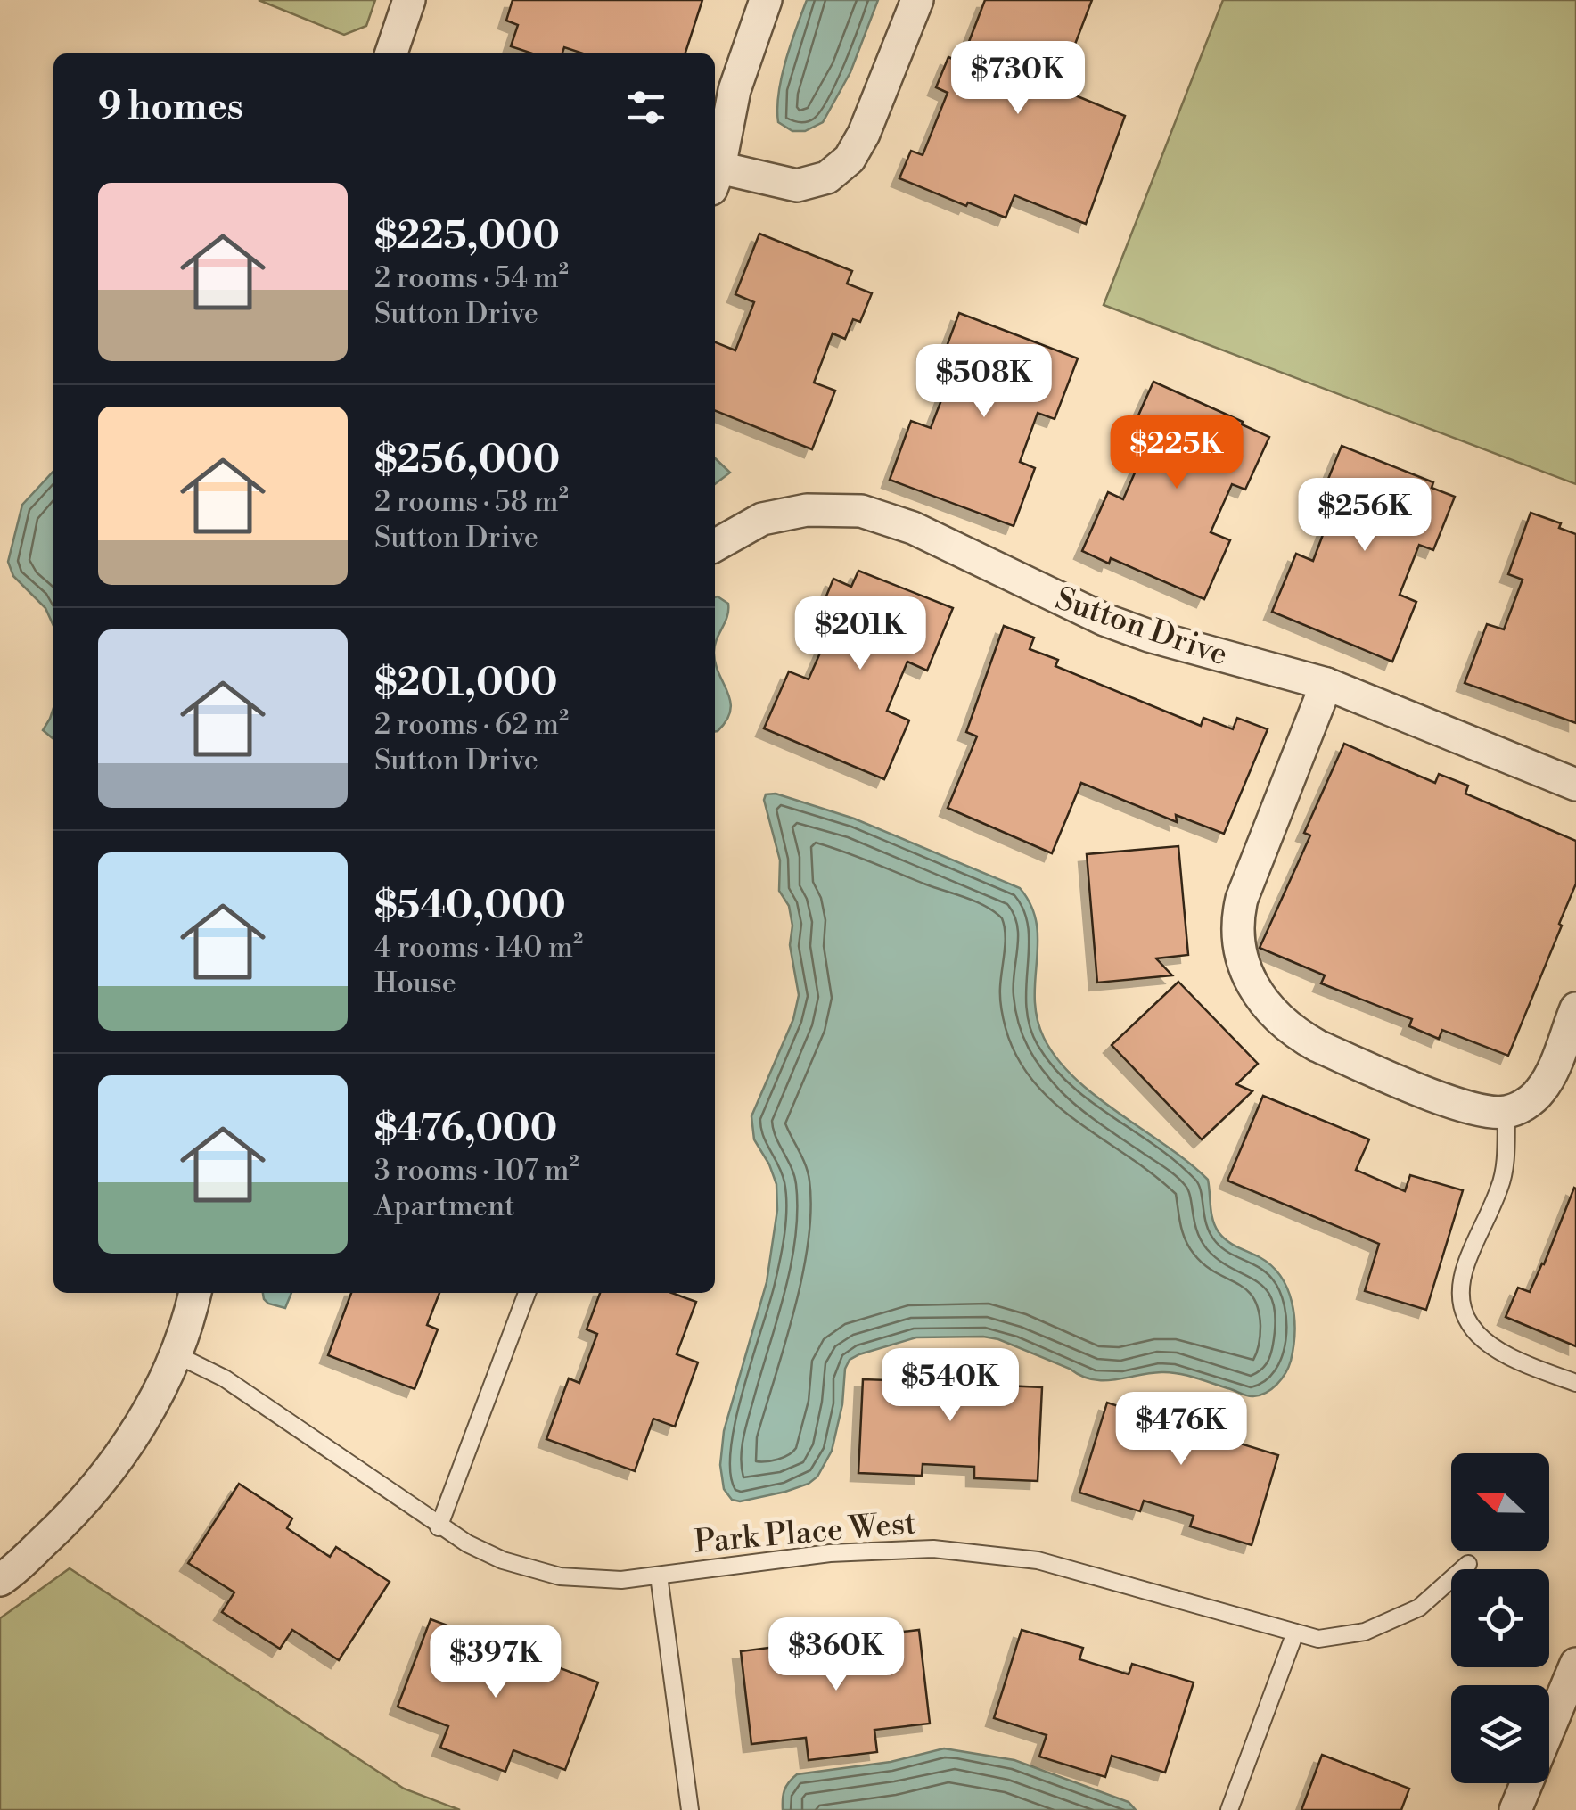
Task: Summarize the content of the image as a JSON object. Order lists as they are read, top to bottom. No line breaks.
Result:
{"streets":{"street":["Sutton Drive"],"lane":["Park Place West"]},"north":"left","page":{"price":["$730K","$508K","$225K","$256K","$201K","$540K","$476K","$360K","$397K"],"heading":"9 homes","list":[{"name":"$225,000","note":"2 rooms · 54 m² · Sutton Drive"},{"name":"$256,000","note":"2 rooms · 58 m² · Sutton Drive"},{"name":"$201,000","note":"2 rooms · 62 m² · Sutton Drive"},{"name":"$540,000","note":"4 rooms · 140 m² · House"},{"name":"$476,000","note":"3 rooms · 107 m² · Apartment"}]}}
